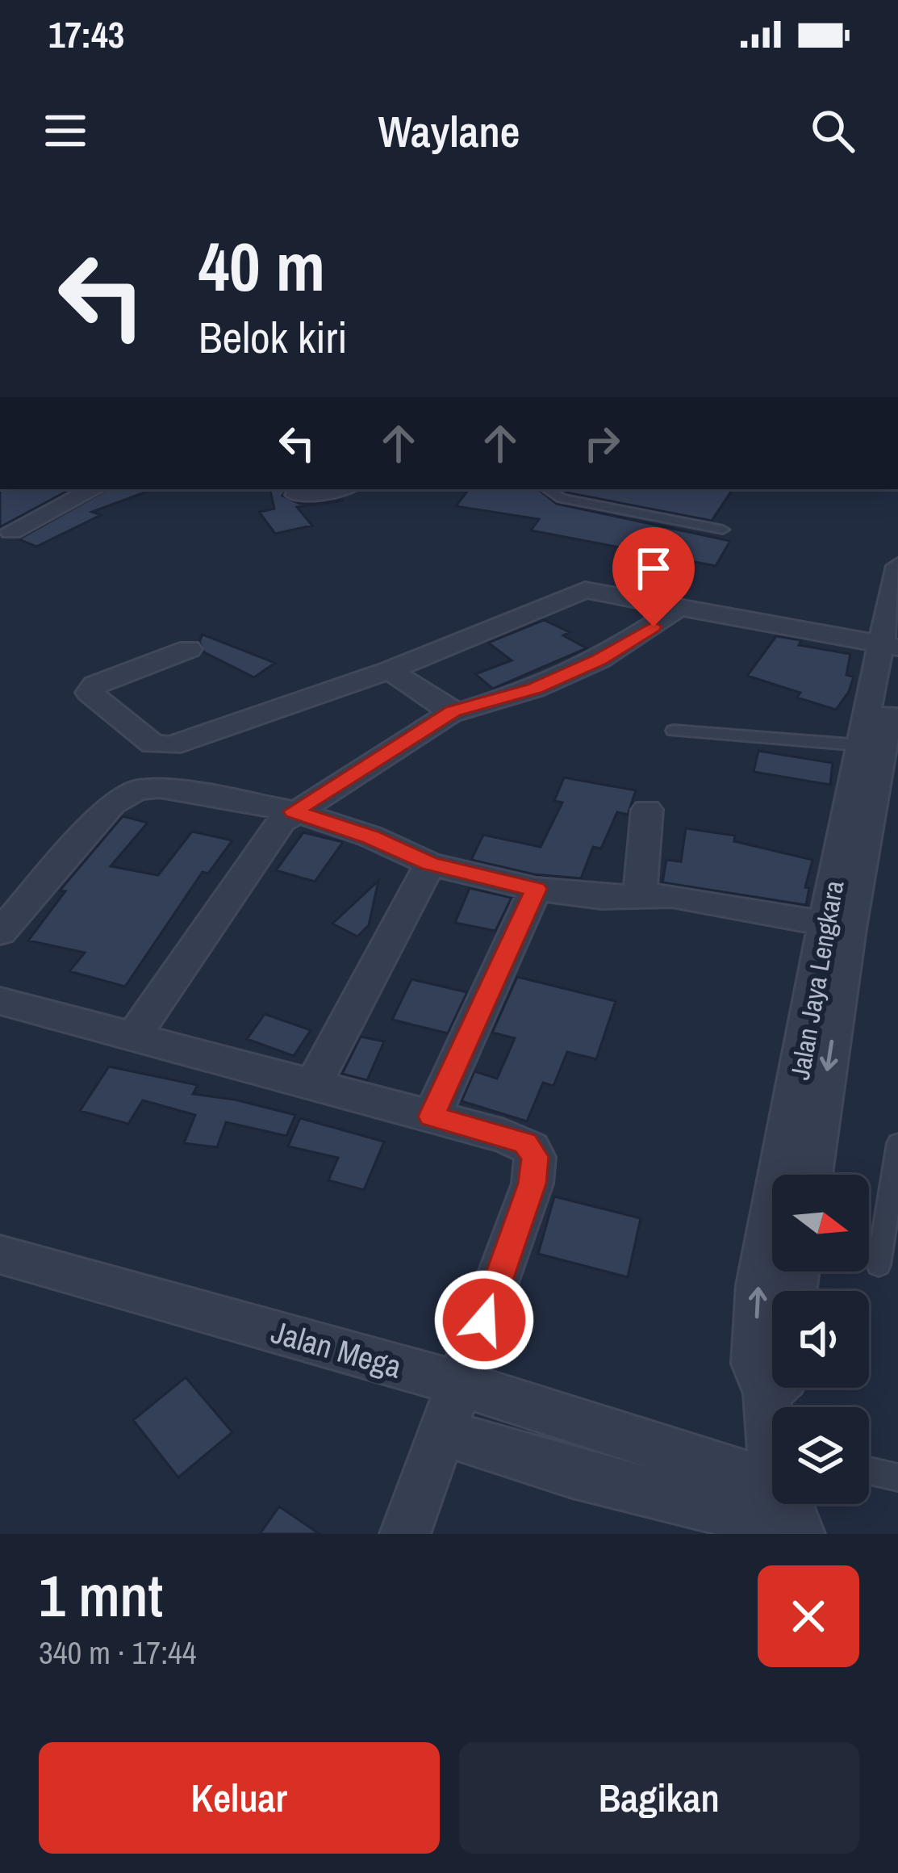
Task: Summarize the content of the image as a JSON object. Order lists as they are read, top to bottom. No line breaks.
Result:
{"streets":{"street":["Jalan Jaya Lengkara","Jalan Mega"]},"north":"right","page":{"status":"17:43","header":"Waylane","turn":["40 m","Belok kiri"],"heading":["1 mnt","340 m · 17:44"],"buttons":["Keluar","Bagikan"]}}
